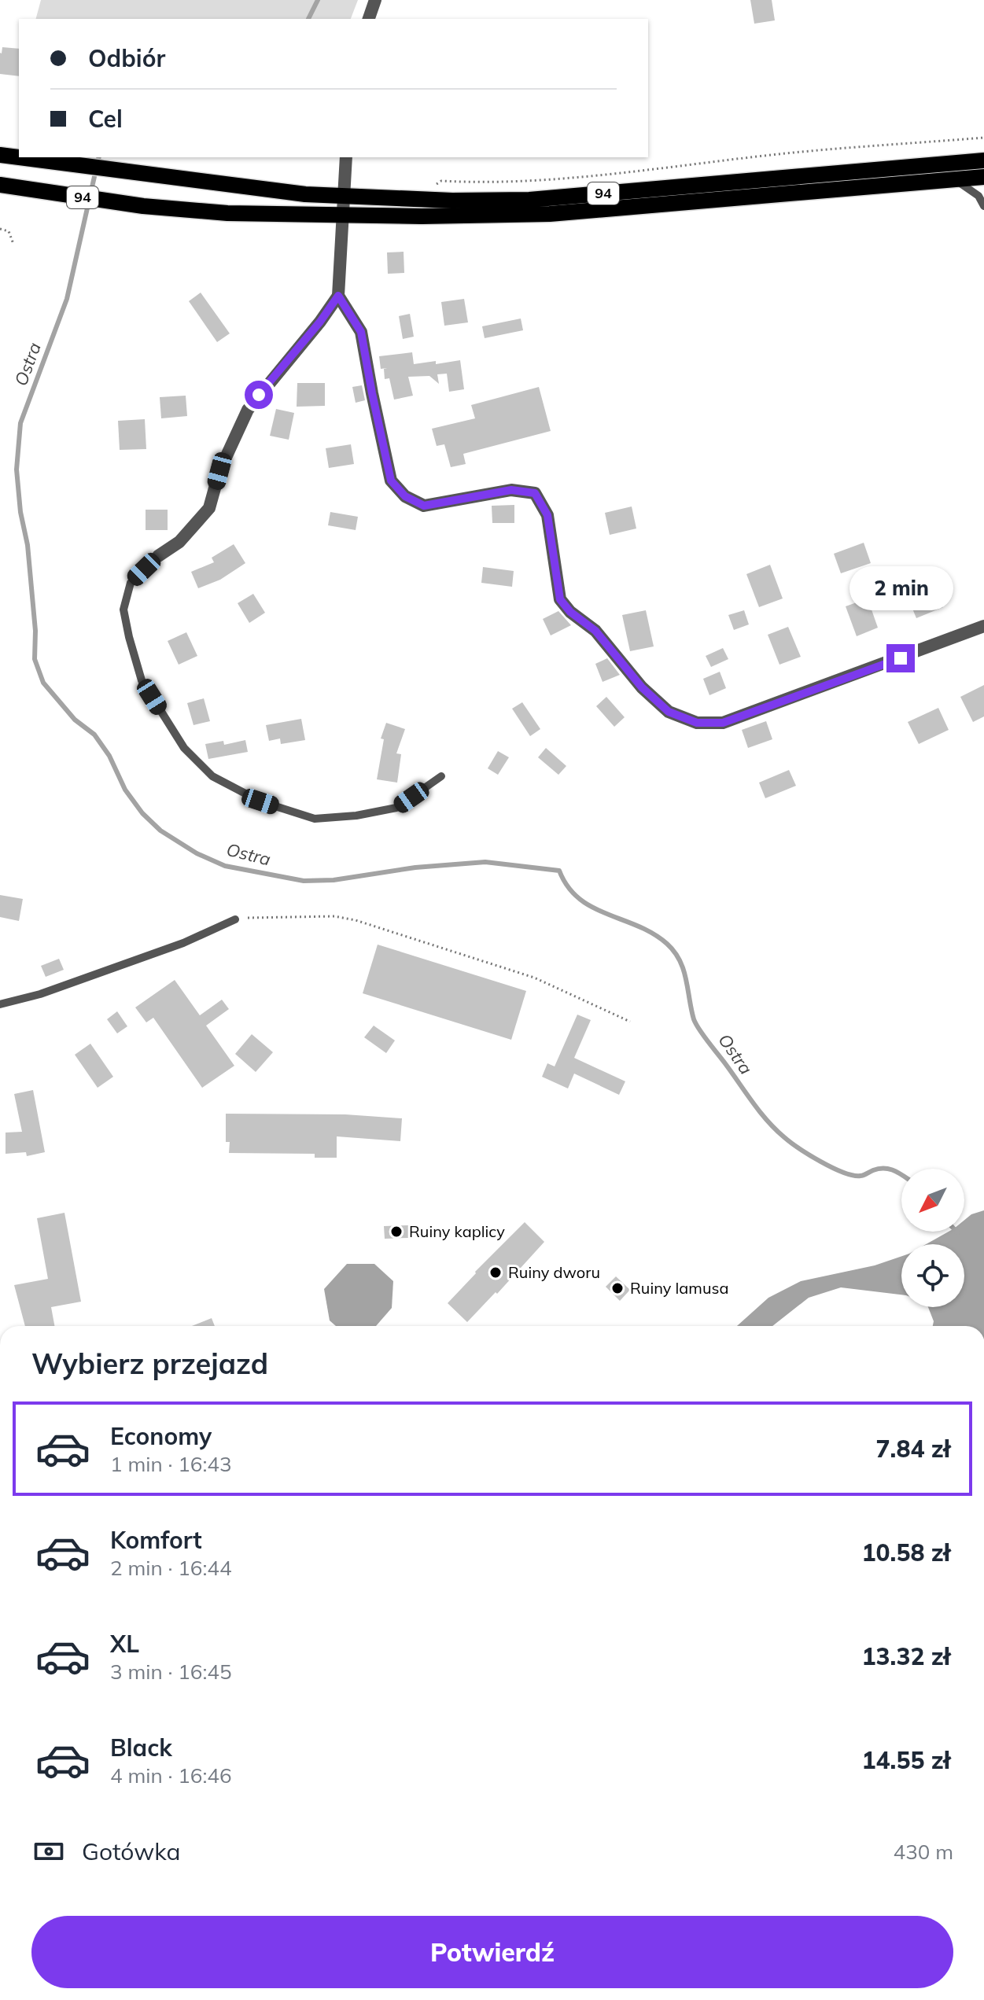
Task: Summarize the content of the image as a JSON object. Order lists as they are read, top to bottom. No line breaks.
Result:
{"streets":{"main road":["94"]},"water":["Ostra"],"places":["Ruiny kaplicy","Ruiny dworu","Ruiny lamusa"],"north":"bottom left","page":{"banner":["Odbiór","Cel"],"bubble":"2 min","heading":"Wybierz przejazd","list":[{"name":"Economy","note":"1 min · 16:43","value":"7.84 zł"},{"name":"Komfort","note":"2 min · 16:44","value":"10.58 zł"},{"name":"XL","note":"3 min · 16:45","value":"13.32 zł"},{"name":"Black","note":"4 min · 16:46","value":"14.55 zł"}],"pay":["Gotówka","430 m"],"buttons":"Potwierdź"}}
